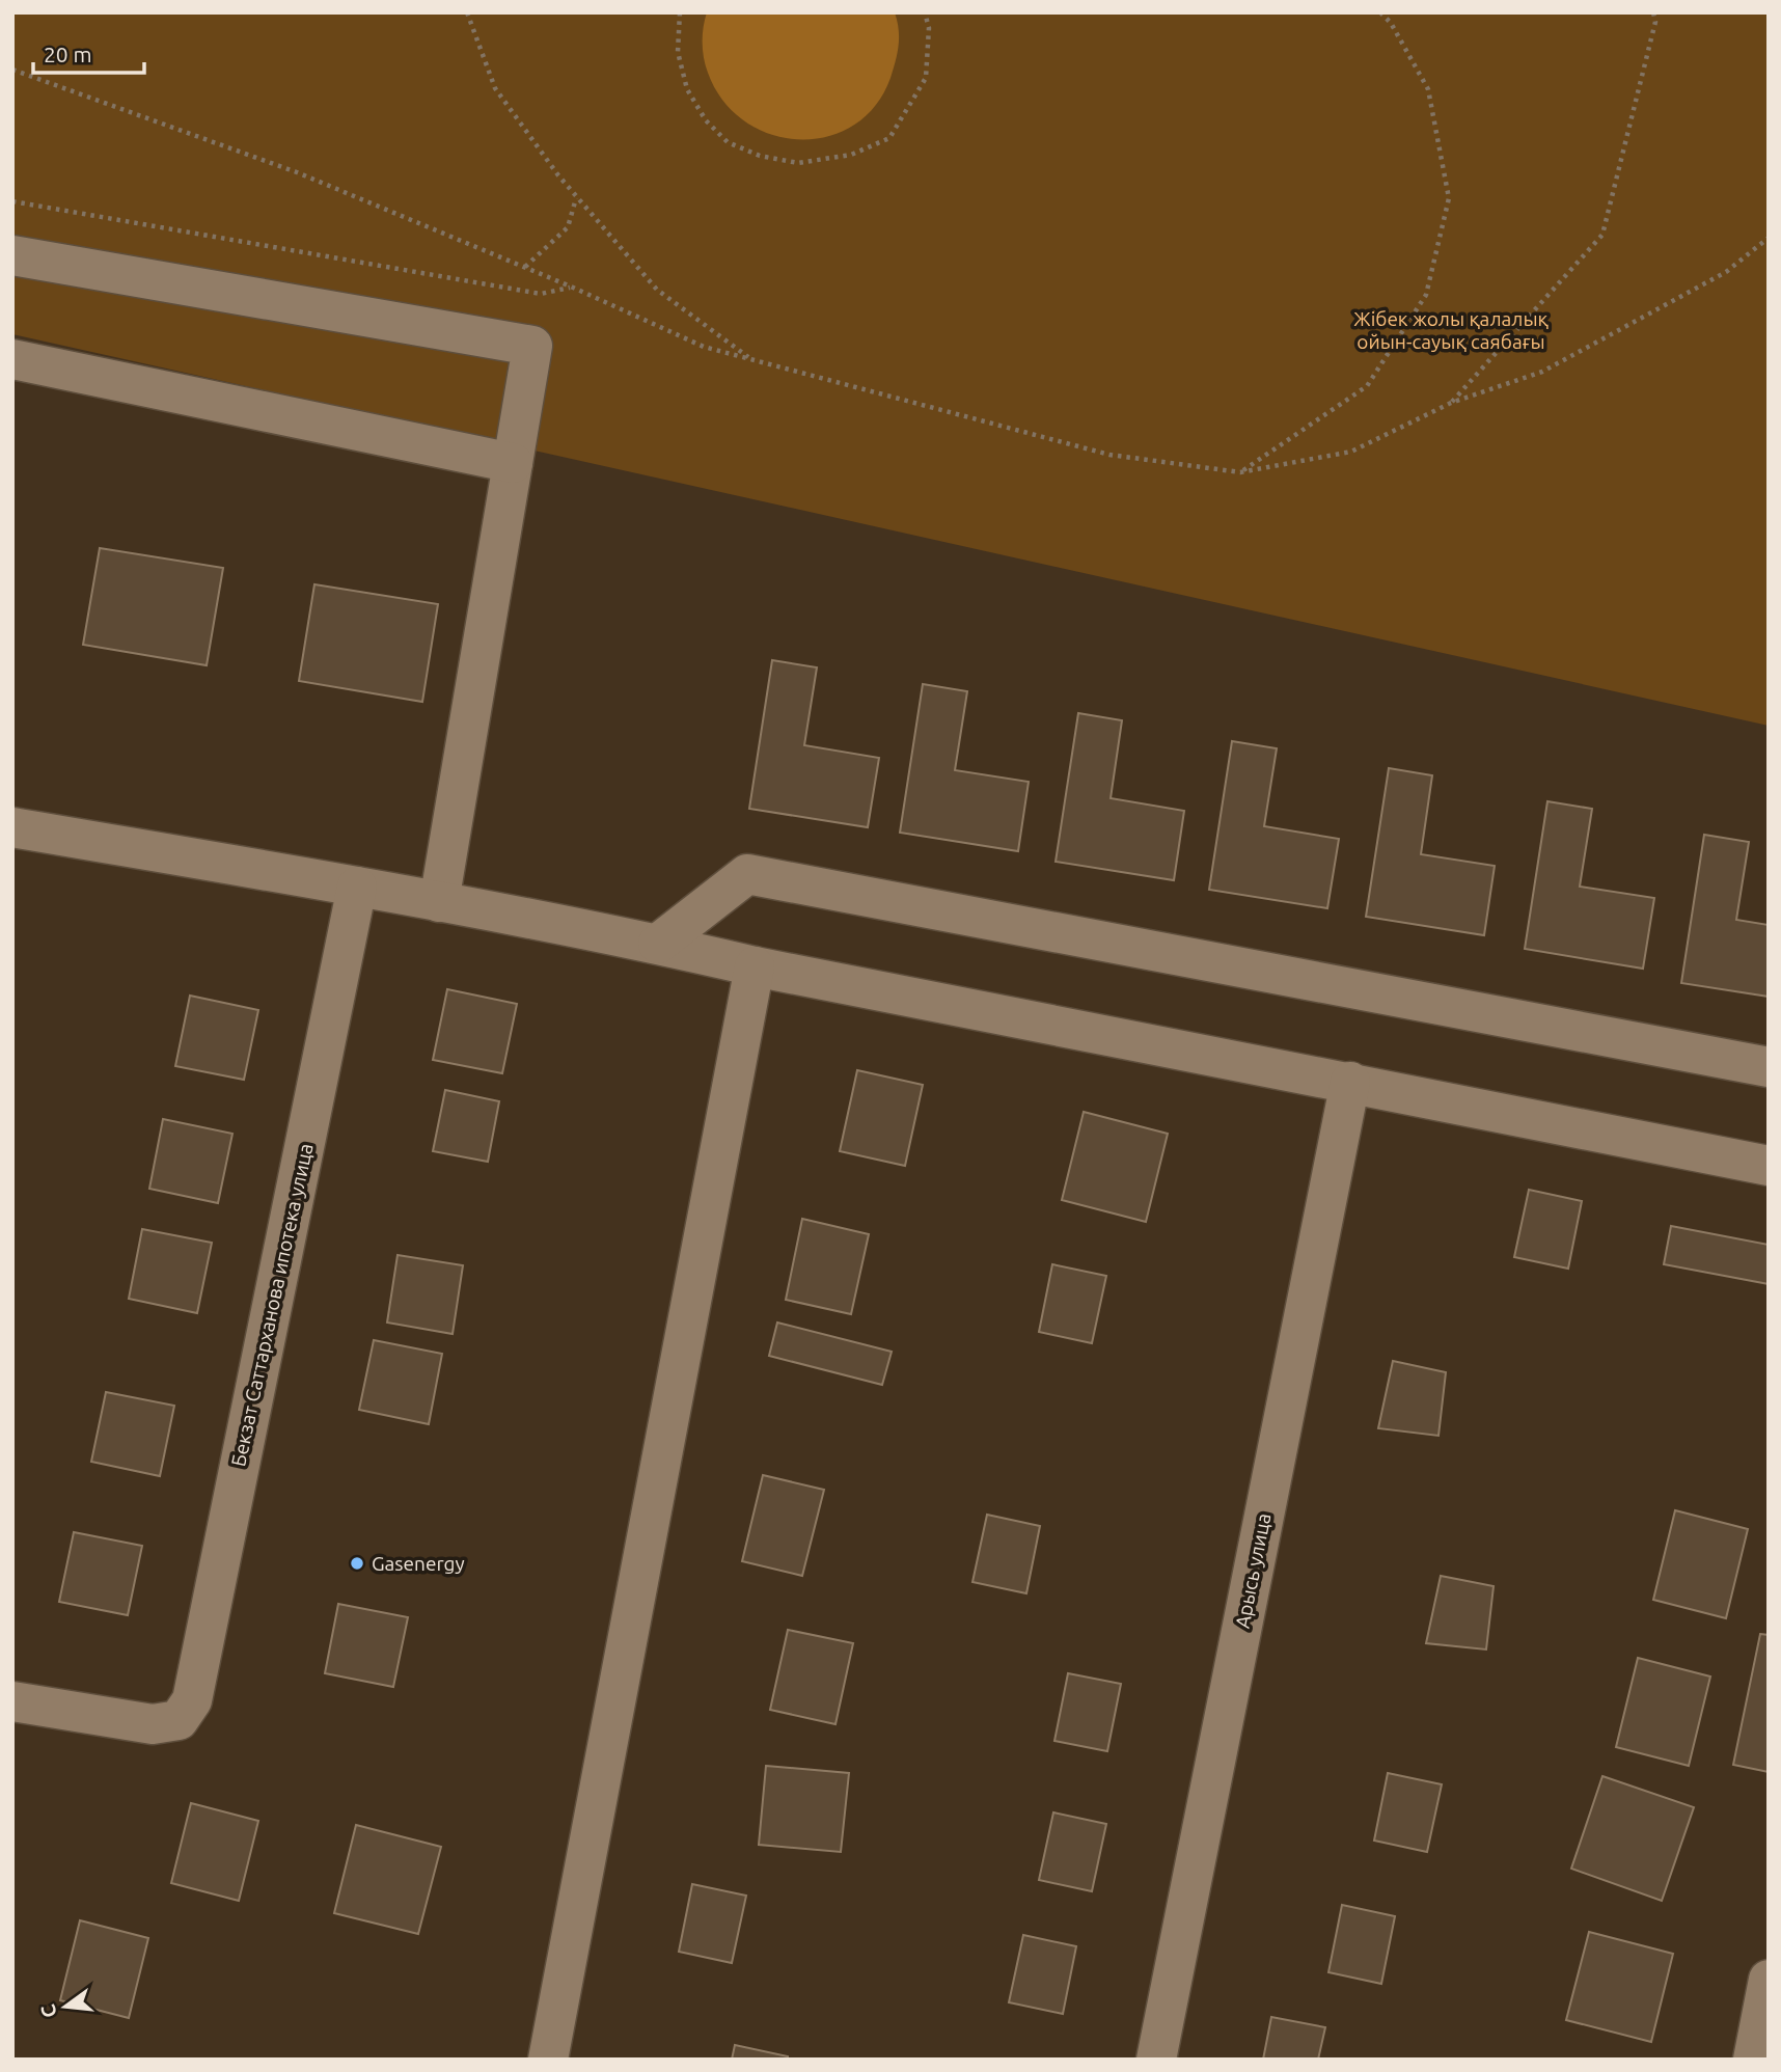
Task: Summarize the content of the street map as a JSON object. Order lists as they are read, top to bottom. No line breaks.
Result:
{"streets":{"street":["Бекзат Саттарханова ипотека улица","Арысь улица"]},"parks":["Жібек жолы қалалық ойын-сауық саябағы"],"places":["Gasenergy"],"scale_bar":"20 m","north":"left"}
